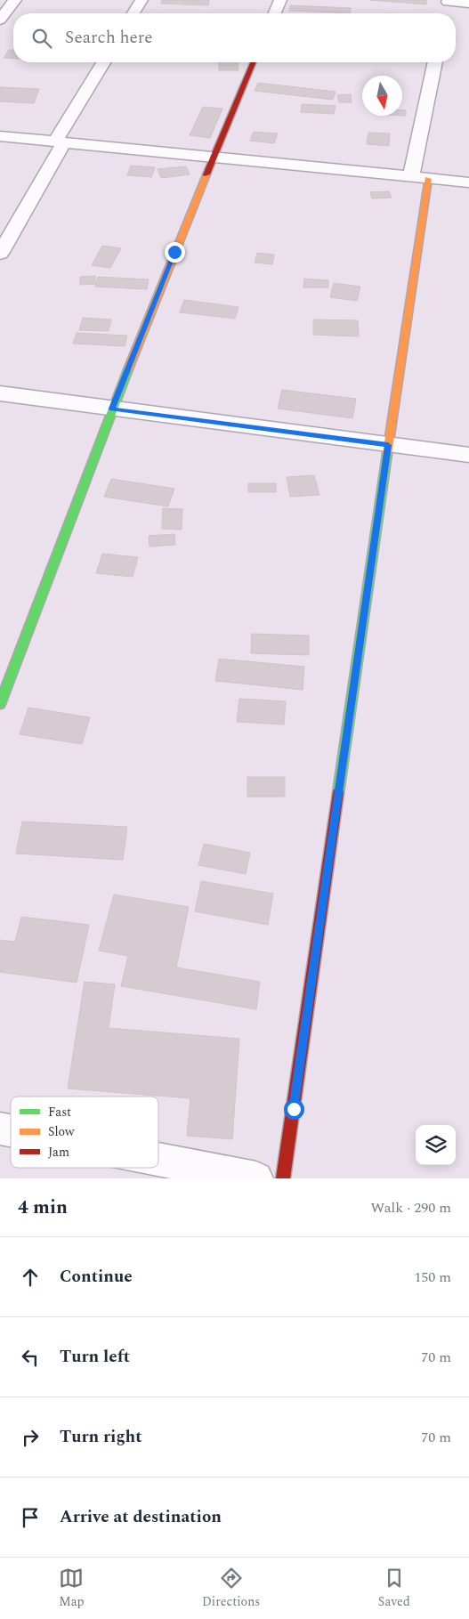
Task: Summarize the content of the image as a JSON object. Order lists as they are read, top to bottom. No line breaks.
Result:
{"legend":["Fast","Slow","Jam"],"north":"bottom","page":{"search":"Search here","heading":["4 min","Walk · 290 m"],"list":[["Continue","150 m"],["Turn left","70 m"],["Turn right","70 m"],"Arrive at destination"],"nav":["Map","Directions","Saved"]}}
